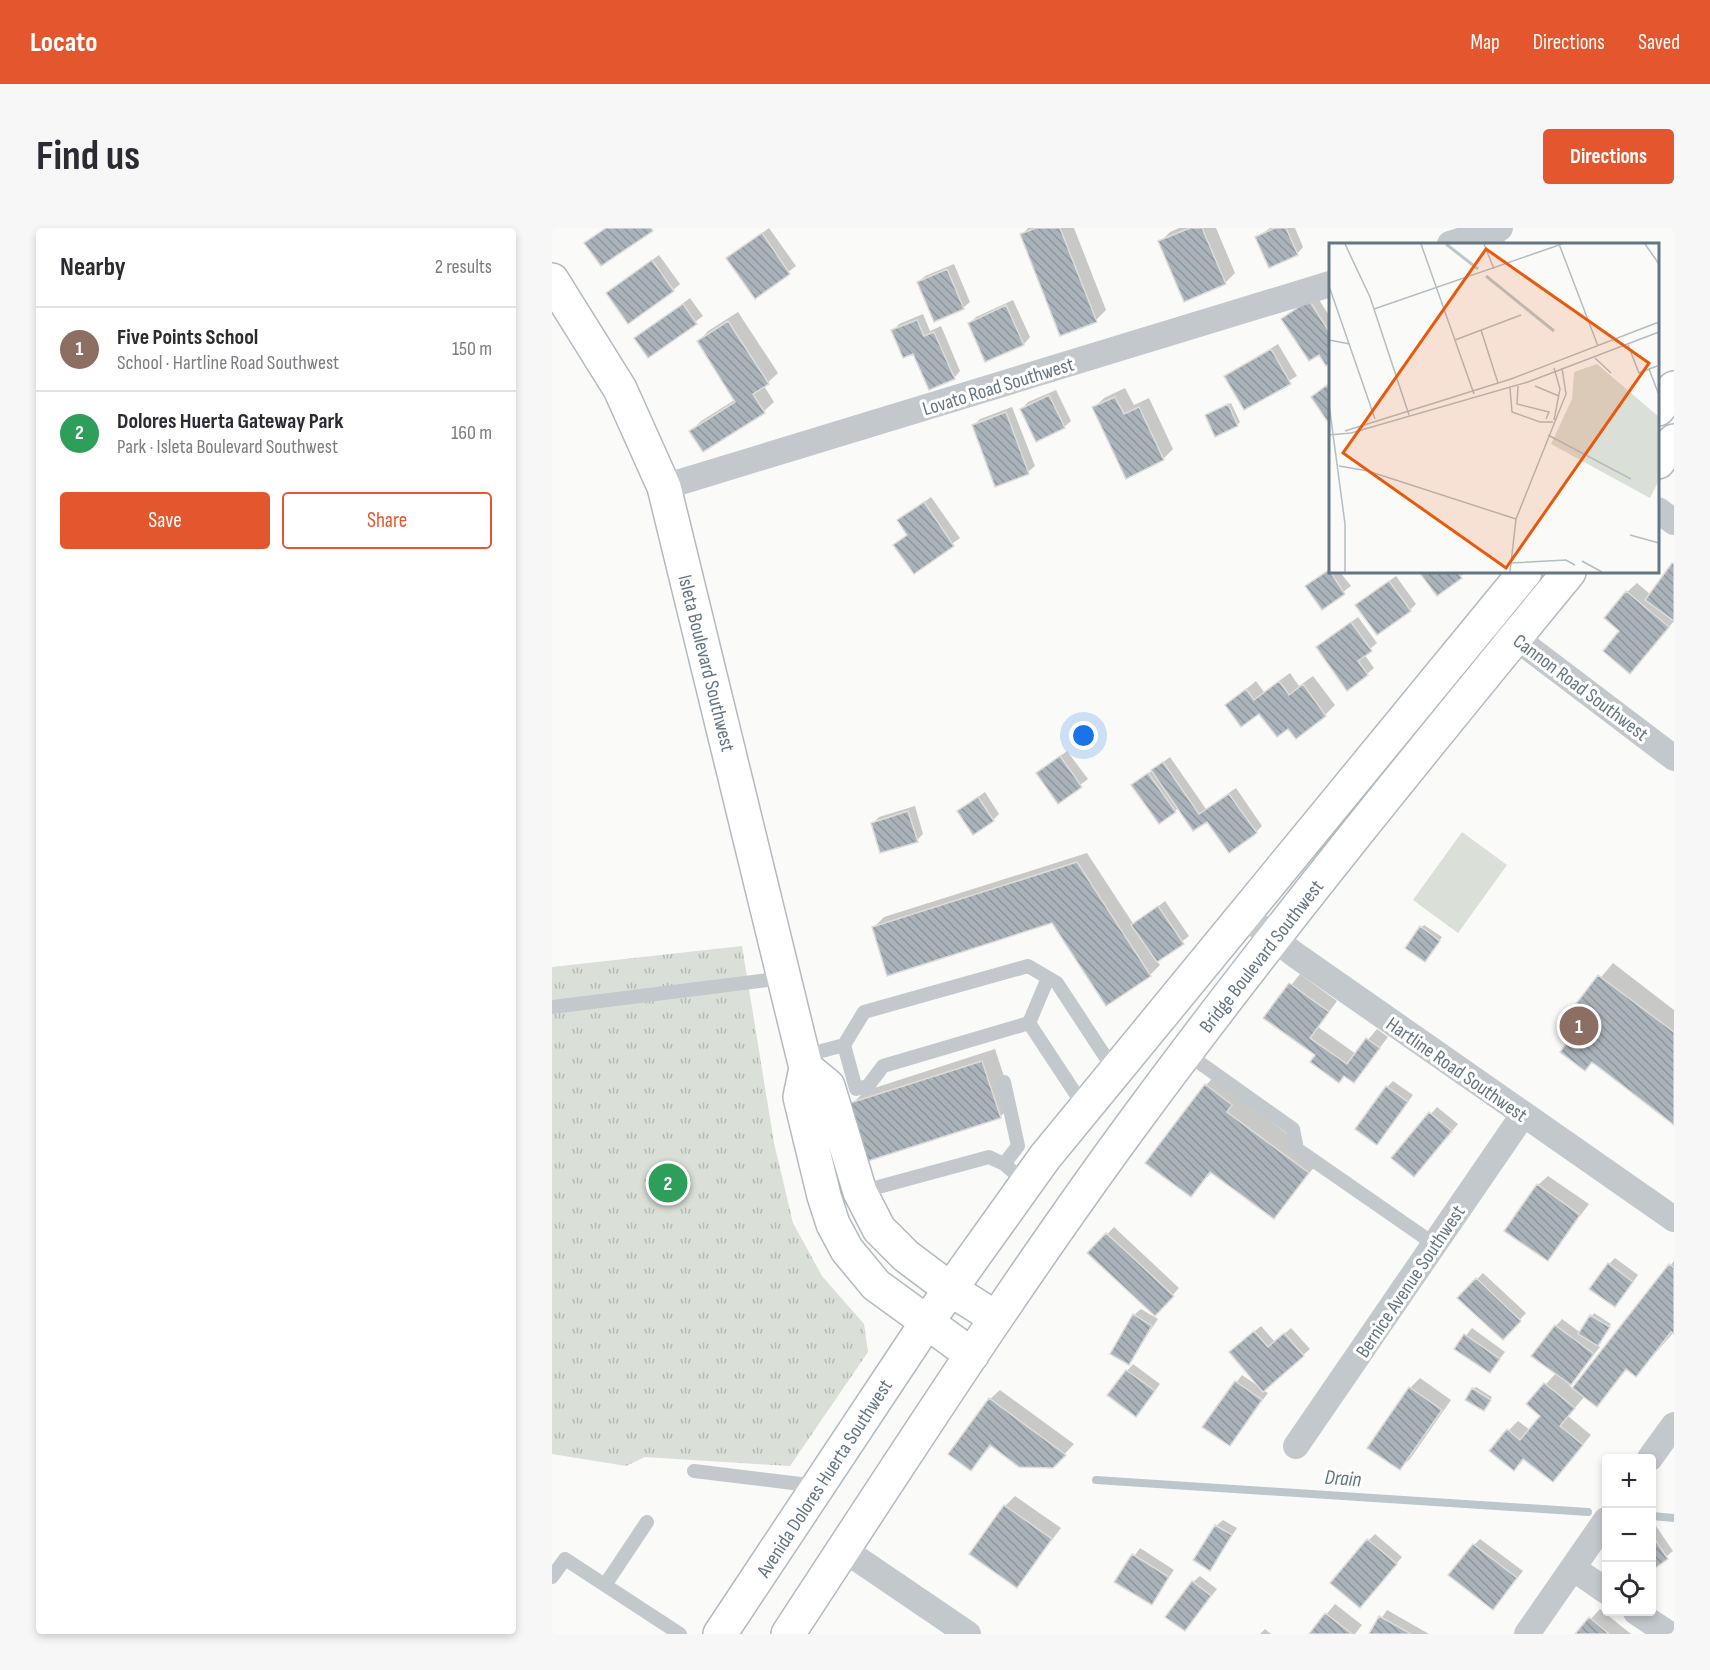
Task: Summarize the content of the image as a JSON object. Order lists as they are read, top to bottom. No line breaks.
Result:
{"streets":{"main road":["Isleta Boulevard Southwest","Bridge Boulevard Southwest","Avenida Dolores Huerta Southwest"],"street":["Lovato Road Southwest","Cannon Road Southwest","Hartline Road Southwest","Bernice Avenue Southwest"]},"crossings":[["Lovato Road Southwest","Isleta Boulevard Southwest"],["Isleta Boulevard Southwest","Bridge Boulevard Southwest"],["Isleta Boulevard Southwest","Avenida Dolores Huerta Southwest"],["Cannon Road Southwest","Bridge Boulevard Southwest"],["Bridge Boulevard Southwest","Hartline Road Southwest"],["Bridge Boulevard Southwest","Avenida Dolores Huerta Southwest"],["Hartline Road Southwest","Bernice Avenue Southwest"]],"water":["Drain"],"page":{"header":"Locato","nav":["Map","Directions","Saved"],"buttons":["Directions",["Save","Share"]],"title":"Find us","heading":["Nearby","2 results"],"list":[{"mark":"1","name":"Five Points School","note":"School · Hartline Road Southwest","value":"150 m"},{"mark":"2","name":"Dolores Huerta Gateway Park","note":"Park · Isleta Boulevard Southwest","value":"160 m"}],"pins":["1","2"],"map_buttons":["+","−"]}}
